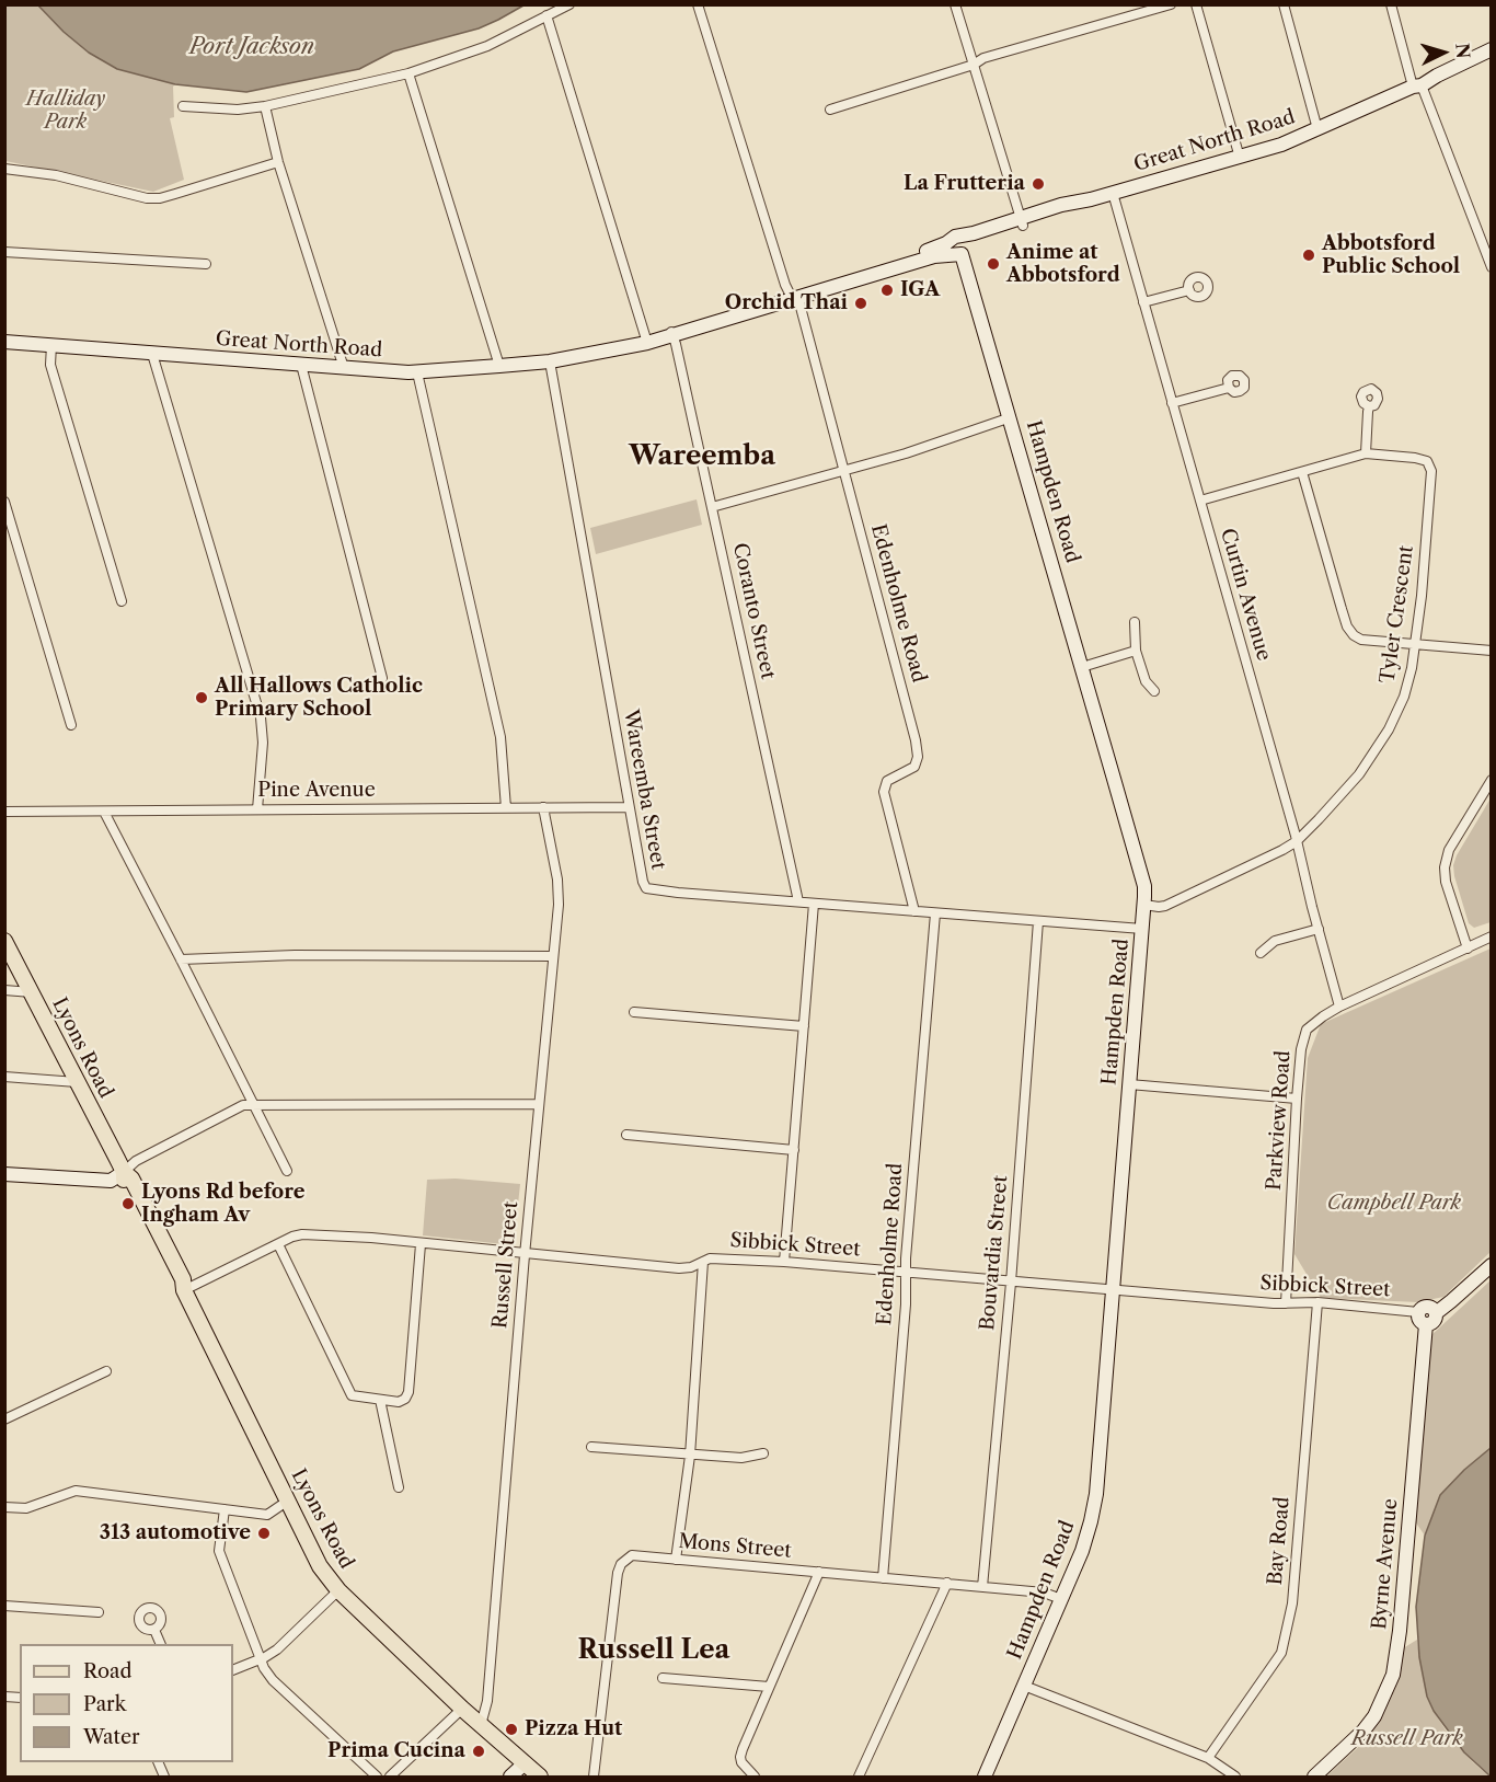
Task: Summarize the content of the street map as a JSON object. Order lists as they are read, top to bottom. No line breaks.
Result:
{"streets":{"main road":["Great North Road","Hampden Road","Lyons Road","Byrne Avenue"],"street":["Curtin Avenue","Edenholme Road","Coranto Street","Tyler Crescent","Wareemba Street","Pine Avenue","Parkview Road","Sibbick Street","Bouvardia Street","Russell Street","Bay Road","Mons Street"]},"crossings":[["Great North Road","Hampden Road"],["Great North Road","Curtin Avenue"],["Great North Road","Edenholme Road"],["Great North Road","Coranto Street"],["Great North Road","Wareemba Street"],["Hampden Road","Tyler Crescent"],["Hampden Road","Wareemba Street"],["Hampden Road","Sibbick Street"],["Hampden Road","Mons Street"],["Curtin Avenue","Tyler Crescent"],["Curtin Avenue","Parkview Road"],["Edenholme Road","Wareemba Street"],["Edenholme Road","Sibbick Street"],["Edenholme Road","Mons Street"],["Coranto Street","Wareemba Street"],["Wareemba Street","Pine Avenue"],["Wareemba Street","Bouvardia Street"],["Pine Avenue","Russell Street"],["Lyons Road","Sibbick Street"],["Lyons Road","Russell Street"],["Parkview Road","Sibbick Street"],["Sibbick Street","Bouvardia Street"],["Sibbick Street","Russell Street"],["Sibbick Street","Bay Road"],["Sibbick Street","Byrne Avenue"],["Bouvardia Street","Mons Street"]],"districts":["Wareemba","Russell Lea"],"water":["Port Jackson"],"parks":["Halliday Park","Campbell Park","Russell Park"],"places":["La Frutteria","Abbotsford Public School","Anime at Abbotsford","IGA","Orchid Thai","All Hallows Catholic Primary School","Lyons Rd before Ingham Av","313 automotive","Pizza Hut","Prima Cucina"],"legend":["Road","Park","Water"],"north":"right"}
